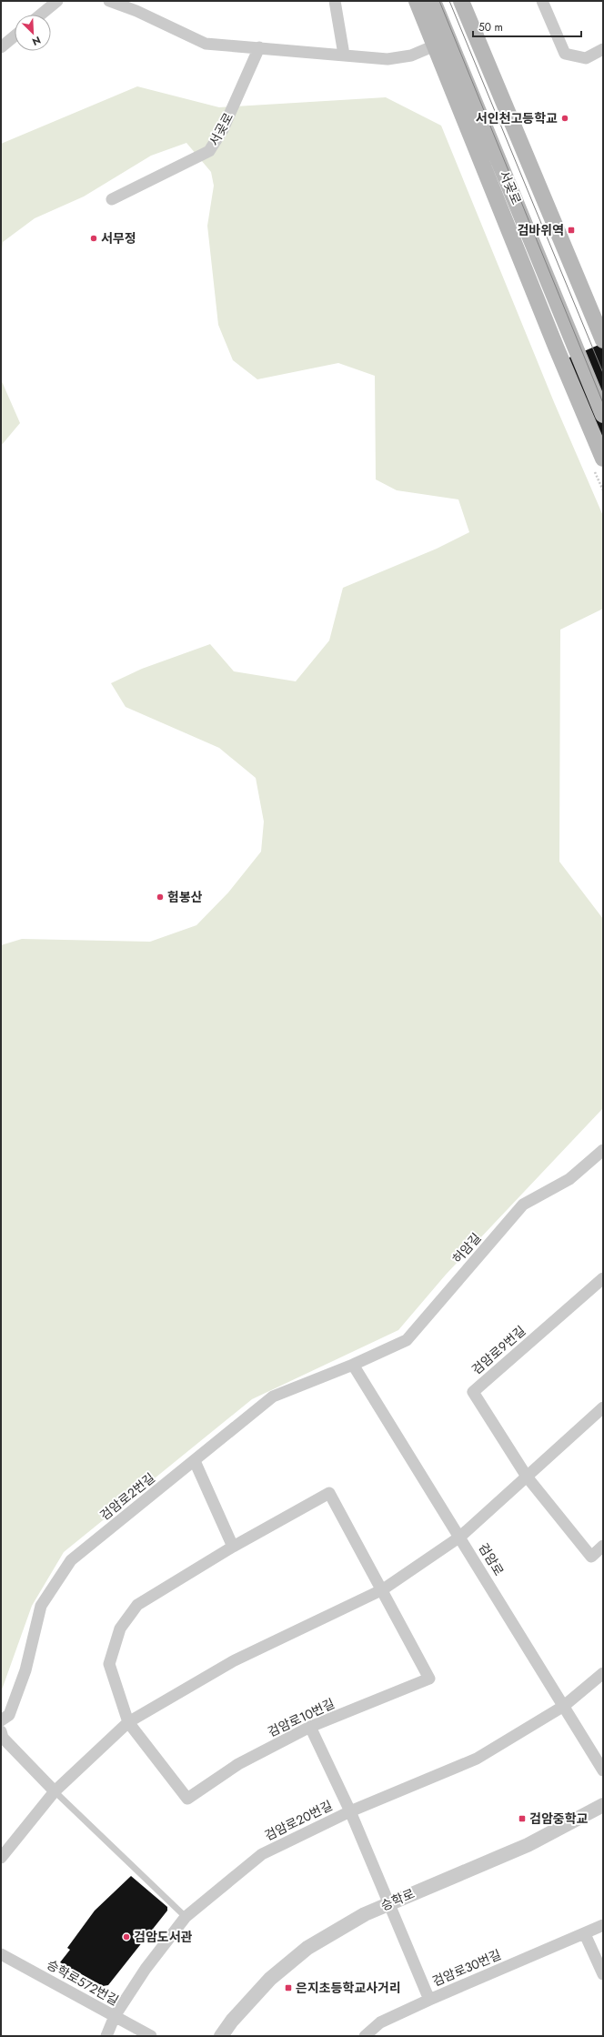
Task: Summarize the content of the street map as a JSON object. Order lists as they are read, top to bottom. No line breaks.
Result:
{"streets":{"main road":["서곶로"],"street":["허암길","검암로9번길","검암로2번길","검암로","검암로10번길","검암로20번길","승학로","검암로30번길","승학로572번길"]},"crossings":[["허암길","검암로2번길"],["허암길","검암로"],["검암로2번길","검암로"],["검암로","검암로20번길"],["검암로20번길","승학로572번길"]],"places":{"other":["서인천고등학교","서무정","험봉산","검암도서관"],"transit":["검바위역","검암중학교","은지초등학교사거리"]},"scale_bar":"50 m","north":"bottom right"}
